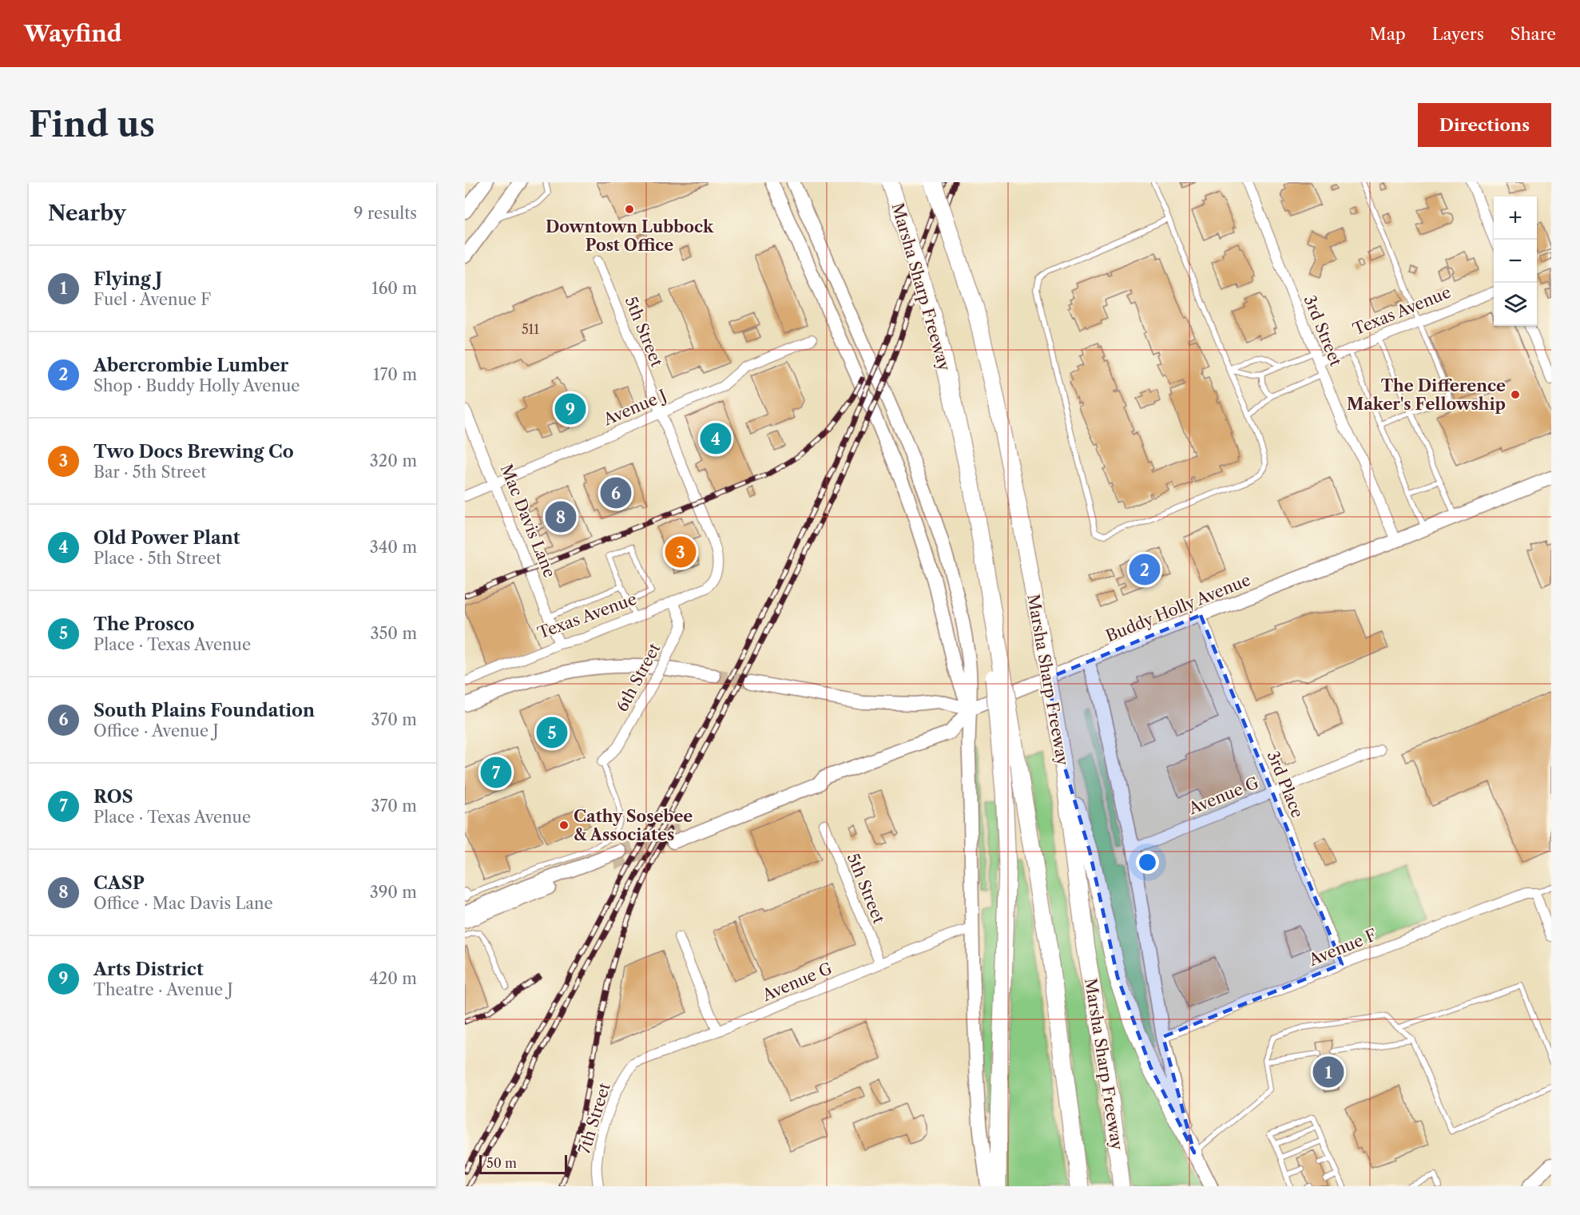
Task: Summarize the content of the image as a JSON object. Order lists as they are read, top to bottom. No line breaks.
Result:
{"streets":{"highway":["Marsha Sharp Freeway"],"main road":["Buddy Holly Avenue"],"street":["Texas Avenue","3rd Street","5th Street","Avenue J","Mac Davis Lane","6th Street","3rd Place","Avenue G","Avenue F","7th Street"]},"crossings":[["Texas Avenue","3rd Street"],["Texas Avenue","5th Street"],["Texas Avenue","Mac Davis Lane"],["Texas Avenue","6th Street"],["3rd Street","Buddy Holly Avenue"],["5th Street","Avenue J"],["5th Street","Avenue G"],["Avenue J","Mac Davis Lane"],["Buddy Holly Avenue","3rd Place"],["3rd Place","Avenue G"],["3rd Place","Avenue F"],["Avenue G","7th Street"]],"places":["Downtown Lubbock Post Office","The Difference Maker's Fellowship","Cathy Sosebee & Associates"],"house_numbers":["511"],"scale_bar":"50 m","page":{"header":"Wayfind","nav":["Map","Layers","Share"],"buttons":"Directions","title":"Find us","heading":["Nearby","9 results"],"map_buttons":["+","−"],"list":[{"mark":"1","name":"Flying J","note":"Fuel · Avenue F","value":"160 m"},{"mark":"2","name":"Abercrombie Lumber","note":"Shop · Buddy Holly Avenue","value":"170 m"},{"mark":"3","name":"Two Docs Brewing Co","note":"Bar · 5th Street","value":"320 m"},{"mark":"4","name":"Old Power Plant","note":"Place · 5th Street","value":"340 m"},{"mark":"5","name":"The Prosco","note":"Place · Texas Avenue","value":"350 m"},{"mark":"6","name":"South Plains Foundation","note":"Office · Avenue J","value":"370 m"},{"mark":"7","name":"ROS","note":"Place · Texas Avenue","value":"370 m"},{"mark":"8","name":"CASP","note":"Office · Mac Davis Lane","value":"390 m"},{"mark":"9","name":"Arts District","note":"Theatre · Avenue J","value":"420 m"}],"pins":["9","4","6","8","3","2","5","7","1"],"scale":"50 m"}}
